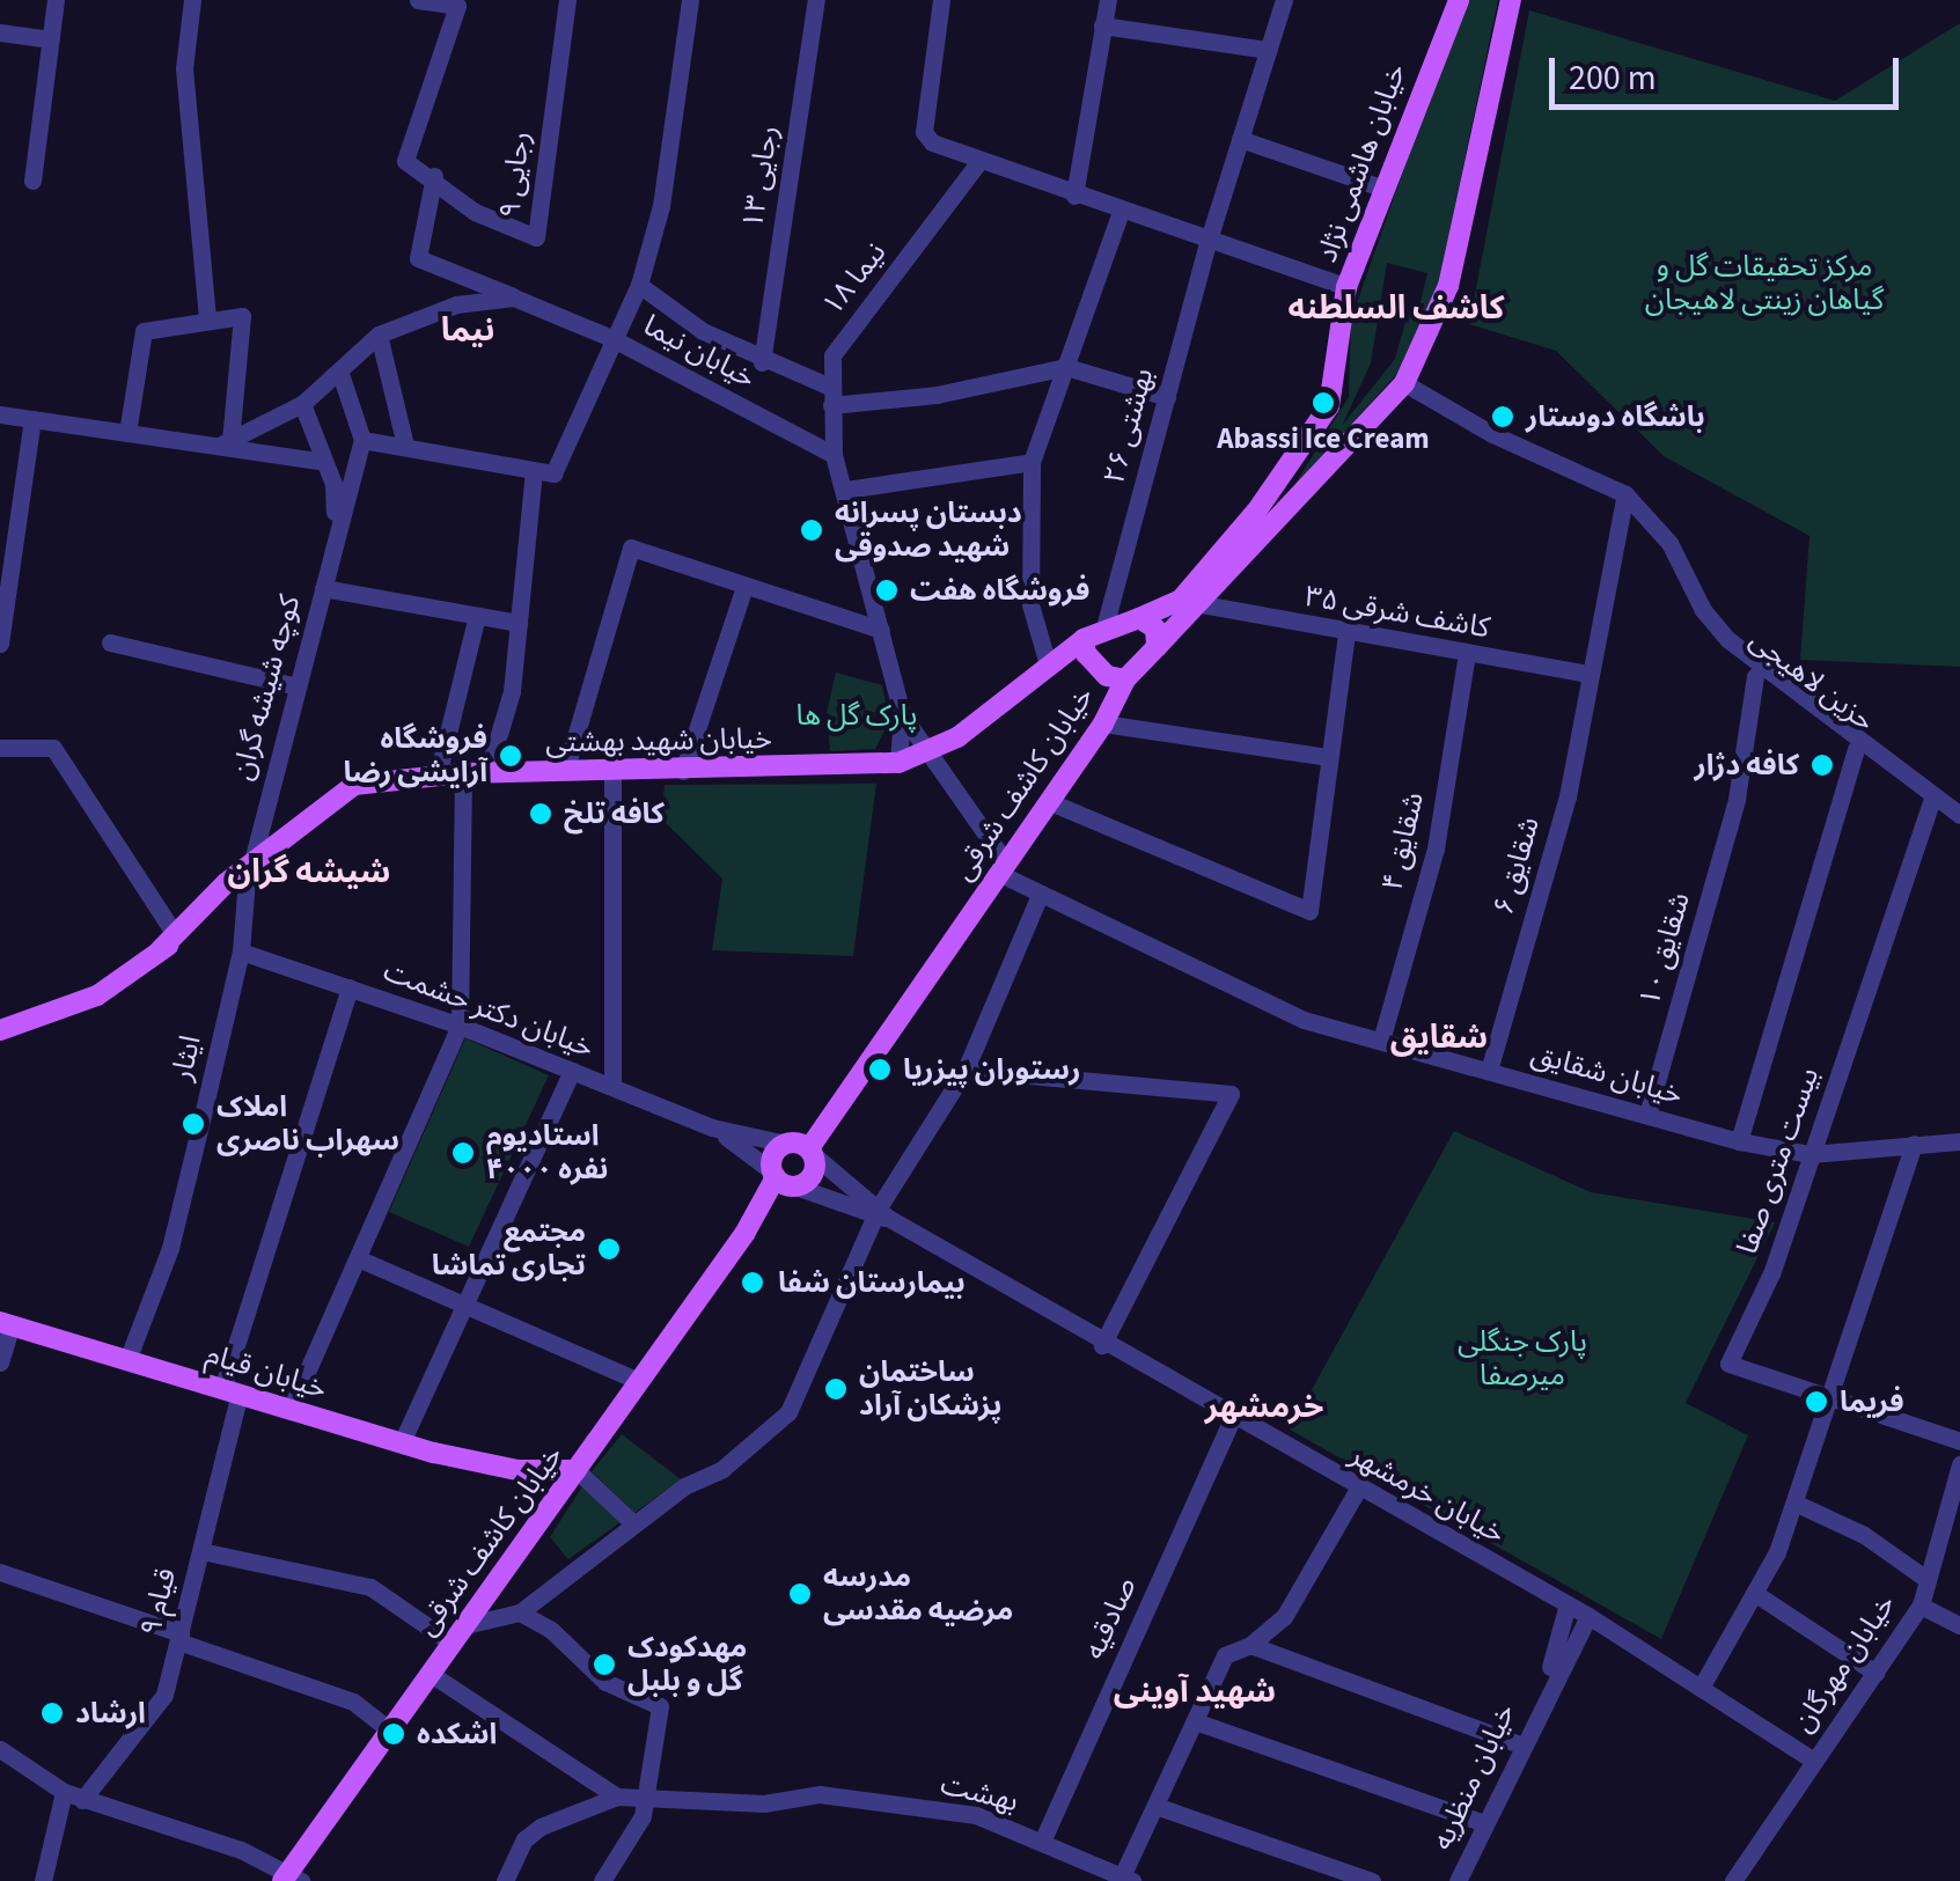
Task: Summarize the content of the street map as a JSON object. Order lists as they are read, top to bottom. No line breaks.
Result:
{"streets":{"main road":["خیابان هاشمی نژاد","خیابان شهید بهشتی","خیابان کاشف شرقی","خیابان قیام"],"street":["رجایی ۹","رجایی ۱۳","نیما ۱۸","خیابان نیما","بهشتی ۲۶","کاشف شرقی ۳۵","حزین لاهیجی","کوچه شیشه گران","شقایق ۴","شقایق ۶","شقایق ۱۰","خیابان دکتر حشمت","ایثار","خیابان شقایق","بیست متری صفا","خیابان خرمشهر","قیام ۹","صادقیه","خیابان مهرگان","خیابان منظریه","بهشت"]},"crossings":[["خیابان هاشمی نژاد","بهشتی ۲۶"],["خیابان هاشمی نژاد","کاشف شرقی ۳۵"],["خیابان هاشمی نژاد","خیابان شهید بهشتی"],["خیابان هاشمی نژاد","خیابان کاشف شرقی"],["نیما ۱۸","خیابان نیما"],["بهشتی ۲۶","خیابان شهید بهشتی"],["کاشف شرقی ۳۵","خیابان کاشف شرقی"],["کاشف شرقی ۳۵","شقایق ۴"],["کاشف شرقی ۳۵","شقایق ۶"],["حزین لاهیجی","شقایق ۶"],["حزین لاهیجی","شقایق ۱۰"],["حزین لاهیجی","بیست متری صفا"],["کوچه شیشه گران","خیابان شهید بهشتی"],["کوچه شیشه گران","ایثار"],["خیابان شهید بهشتی","ایثار"],["خیابان کاشف شرقی","خیابان شقایق"],["خیابان کاشف شرقی","خیابان قیام"],["شقایق ۴","خیابان شقایق"],["شقایق ۶","خیابان شقایق"],["شقایق ۱۰","خیابان شقایق"],["خیابان دکتر حشمت","ایثار"],["خیابان دکتر حشمت","قیام ۹"],["ایثار","خیابان قیام"],["خیابان شقایق","بیست متری صفا"],["خیابان قیام","قیام ۹"],["خیابان خرمشهر","صادقیه"],["خیابان خرمشهر","خیابان مهرگان"],["صادقیه","بهشت"]],"districts":["کاشف السلطنه","نیما","شیشه گران","شقایق","خرمشهر","شهید آوینی"],"parks":["مرکز تحقیقات گل و گیاهان زینتی لاهیجان","پارک گل ها","پارک جنگلی میرصفا"],"places":["Abassi Ice Cream","باشگاه دوستار","دبستان پسرانه شهید صدوقی","فروشگاه هفت","فروشگاه آرایشی رضا","کافه دژار","کافه تلخ","رستوران پیزریا","املاک سهراب ناصری","استادیوم ۴۰۰۰ نفره","مجتمع تجاری تماشا","بیمارستان شفا","ساختمان پزشکان آراد","فریما","مدرسه مرضیه مقدسی","مهدکودک گل و بلبل","ارشاد","اشکده"],"scale_bar":"200 m"}
